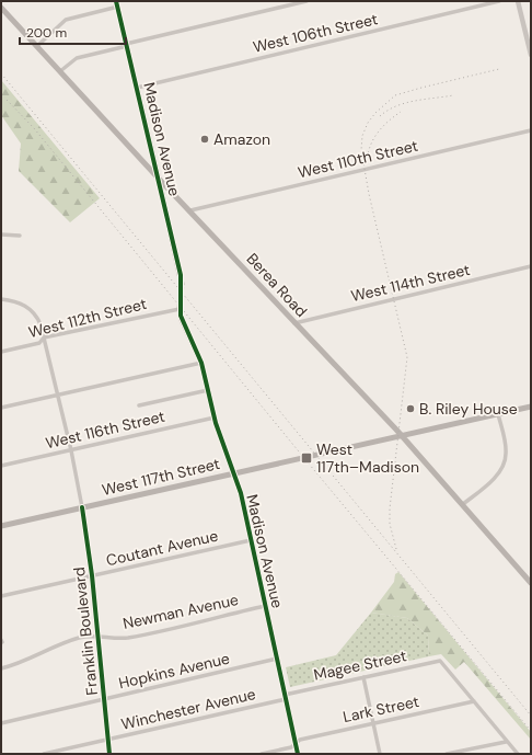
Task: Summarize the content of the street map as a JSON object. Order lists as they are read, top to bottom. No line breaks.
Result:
{"streets":{"main road":["Madison Avenue","Berea Road","West 117th Street"],"street":["West 106th Street","West 110th Street","West 114th Street","West 112th Street","West 116th Street","Coutant Avenue","Newman Avenue","Franklin Boulevard","Magee Street","Hopkins Avenue","Winchester Avenue","Lark Street"]},"crossings":[["West 106th Street","Madison Avenue"],["Madison Avenue","Berea Road"],["Madison Avenue","West 112th Street"],["Madison Avenue","West 116th Street"],["Madison Avenue","West 117th Street"],["Madison Avenue","Coutant Avenue"],["Madison Avenue","Newman Avenue"],["Madison Avenue","Magee Street"],["Madison Avenue","Hopkins Avenue"],["Madison Avenue","Winchester Avenue"],["Madison Avenue","Lark Street"],["West 110th Street","Berea Road"],["West 114th Street","Berea Road"],["Berea Road","West 117th Street"],["West 112th Street","Franklin Boulevard"],["West 116th Street","Franklin Boulevard"],["West 117th Street","Franklin Boulevard"],["Coutant Avenue","Franklin Boulevard"],["Newman Avenue","Franklin Boulevard"],["Franklin Boulevard","Hopkins Avenue"],["Franklin Boulevard","Winchester Avenue"],["Magee Street","Winchester Avenue"],["Magee Street","Lark Street"]],"places":{"other":["Amazon","B. Riley House"],"transit":["West 117th–Madison"]},"scale_bar":"200 m"}
